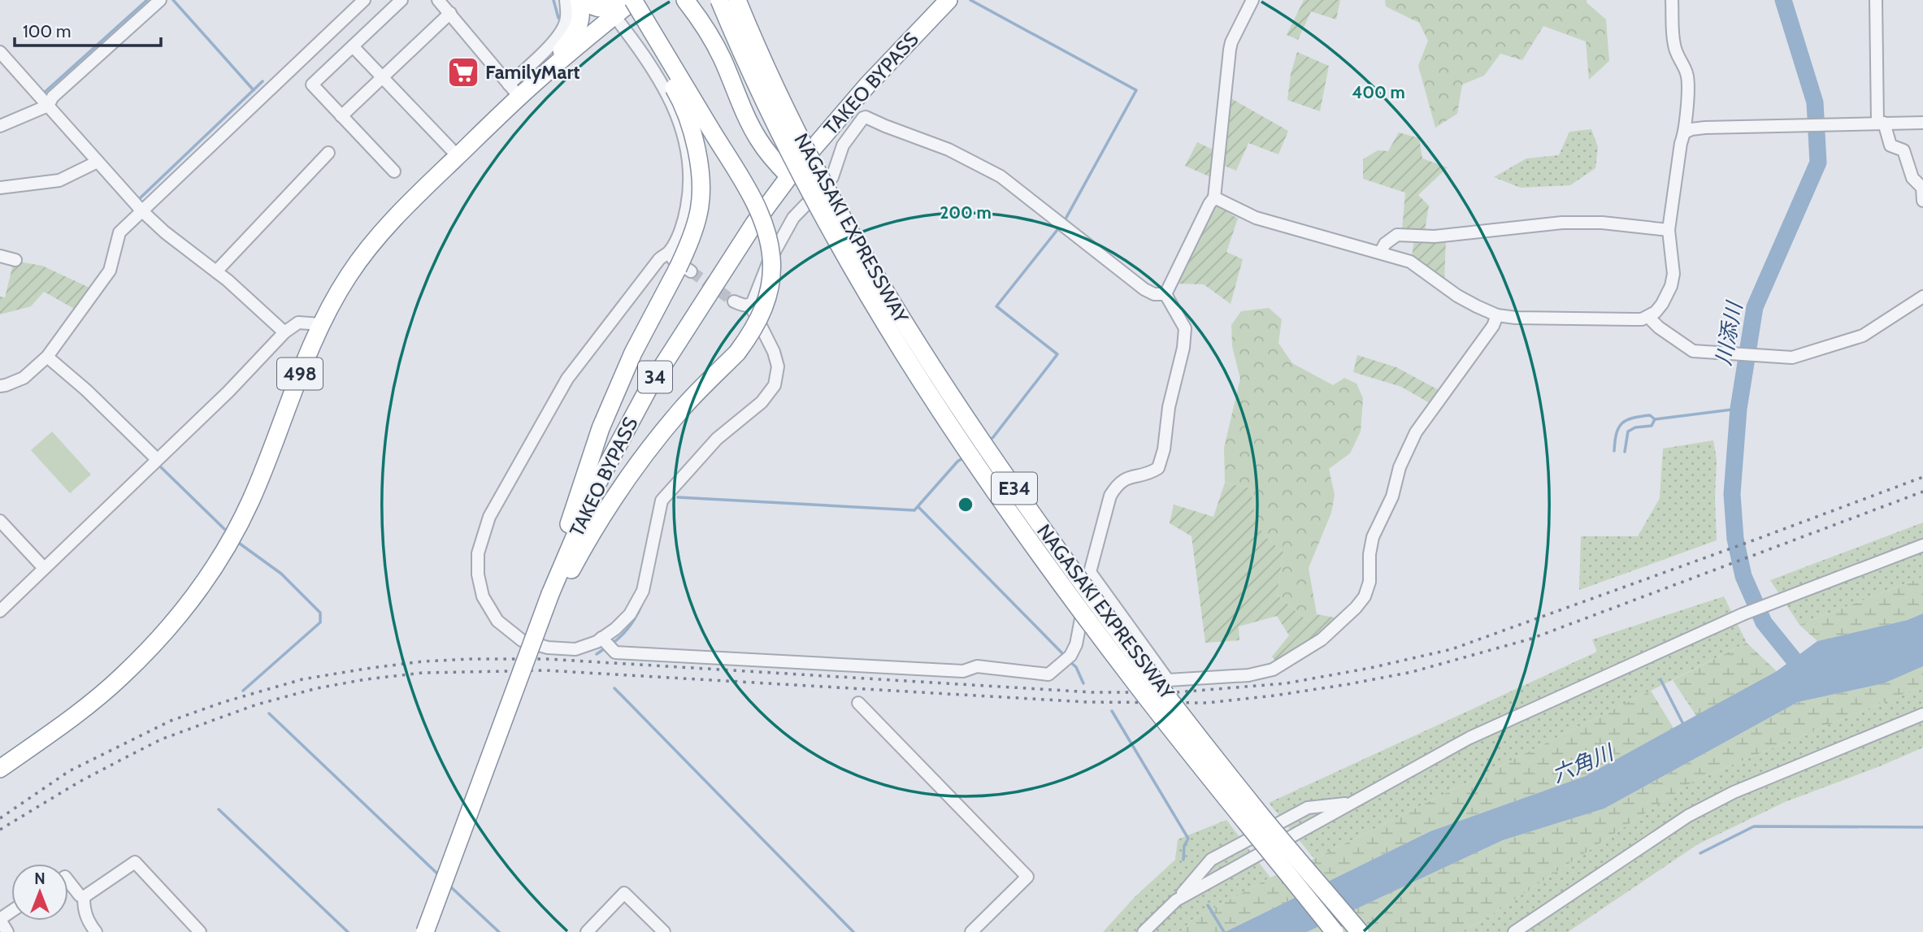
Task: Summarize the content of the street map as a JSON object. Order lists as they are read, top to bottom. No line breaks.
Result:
{"streets":{"highway":["TAKEO BYPASS","NAGASAKI EXPRESSWAY","498","34","E34"]},"water":["川添川","六角川"],"places":{"supermarket":["FamilyMart"]},"scale_bar":"100 m","north":"top","rings":["400 m","200 m"]}
